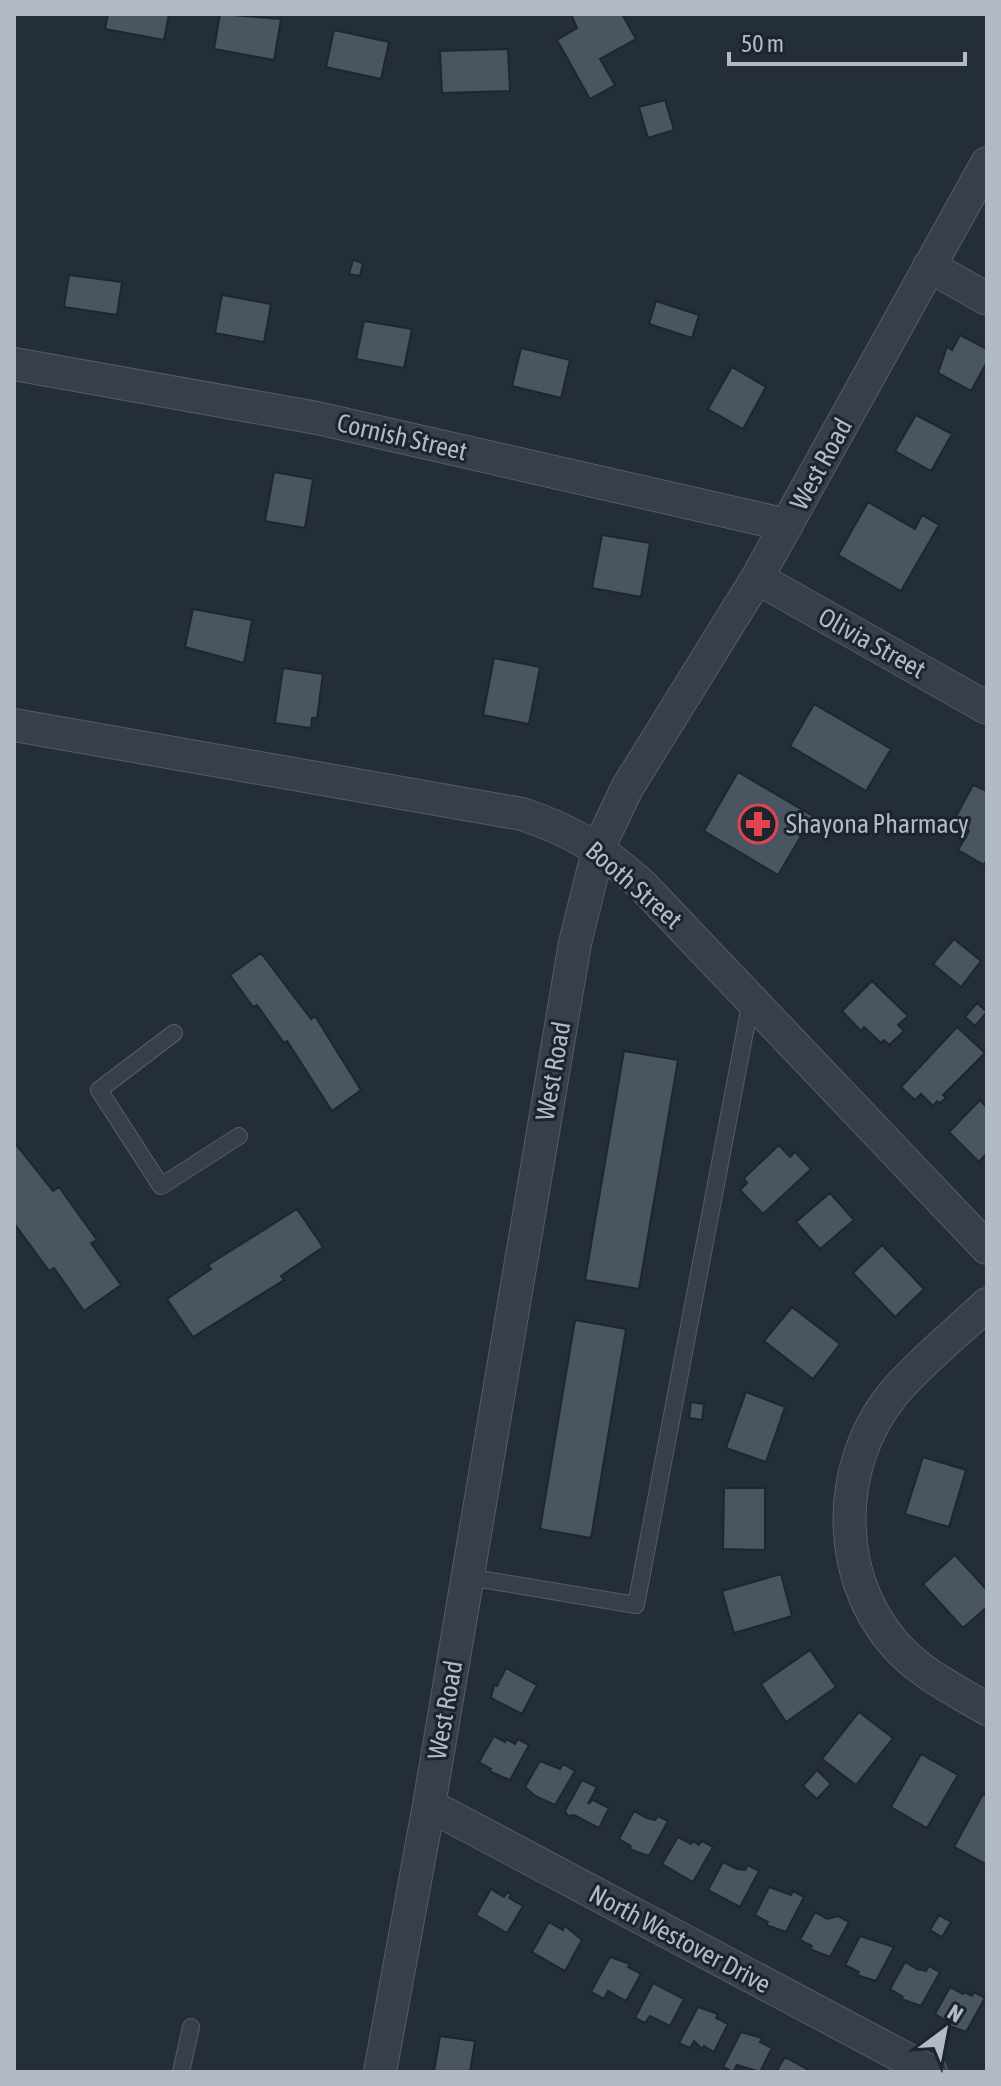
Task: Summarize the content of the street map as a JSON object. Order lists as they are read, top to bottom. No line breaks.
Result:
{"streets":{"street":["Cornish Street","West Road","Olivia Street","Booth Street","North Westover Drive"]},"crossings":[["Cornish Street","West Road"],["West Road","Olivia Street"],["West Road","Booth Street"],["West Road","North Westover Drive"]],"places":{"pharmacy":["Shayona Pharmacy"]},"scale_bar":"50 m","north":"top right"}
